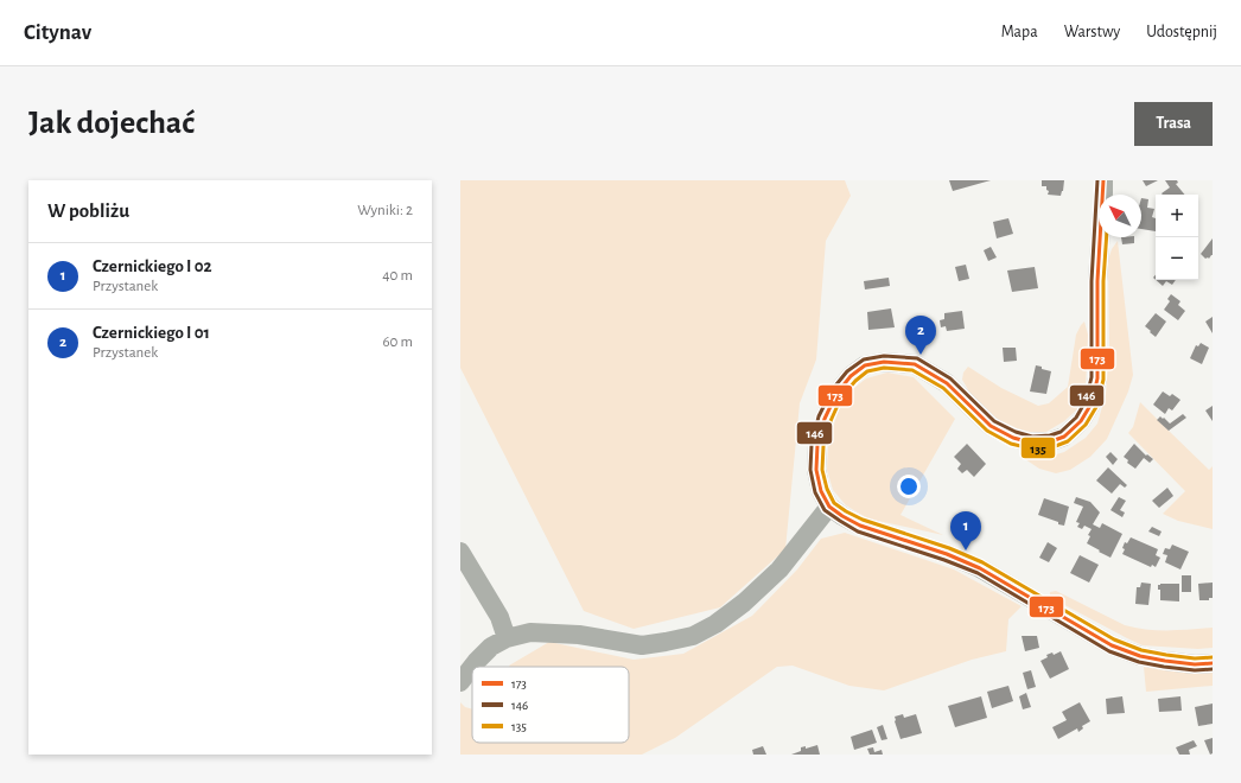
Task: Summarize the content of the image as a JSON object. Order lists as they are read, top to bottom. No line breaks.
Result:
{"lines":["transit line 173","transit line 146","transit line 135"],"legend":["173","146","135"],"north":"top left","page":{"header":"Citynav","nav":["Mapa","Warstwy","Udostępnij"],"buttons":"Trasa","title":"Jak dojechać","heading":["W pobliżu","Wyniki: 2"],"map_buttons":["+","−"],"list":[{"mark":"1","name":"Czernickiego I 02","note":"Przystanek","value":"40 m"},{"mark":"2","name":"Czernickiego I 01","note":"Przystanek","value":"60 m"}],"pins":["2","1"]}}
